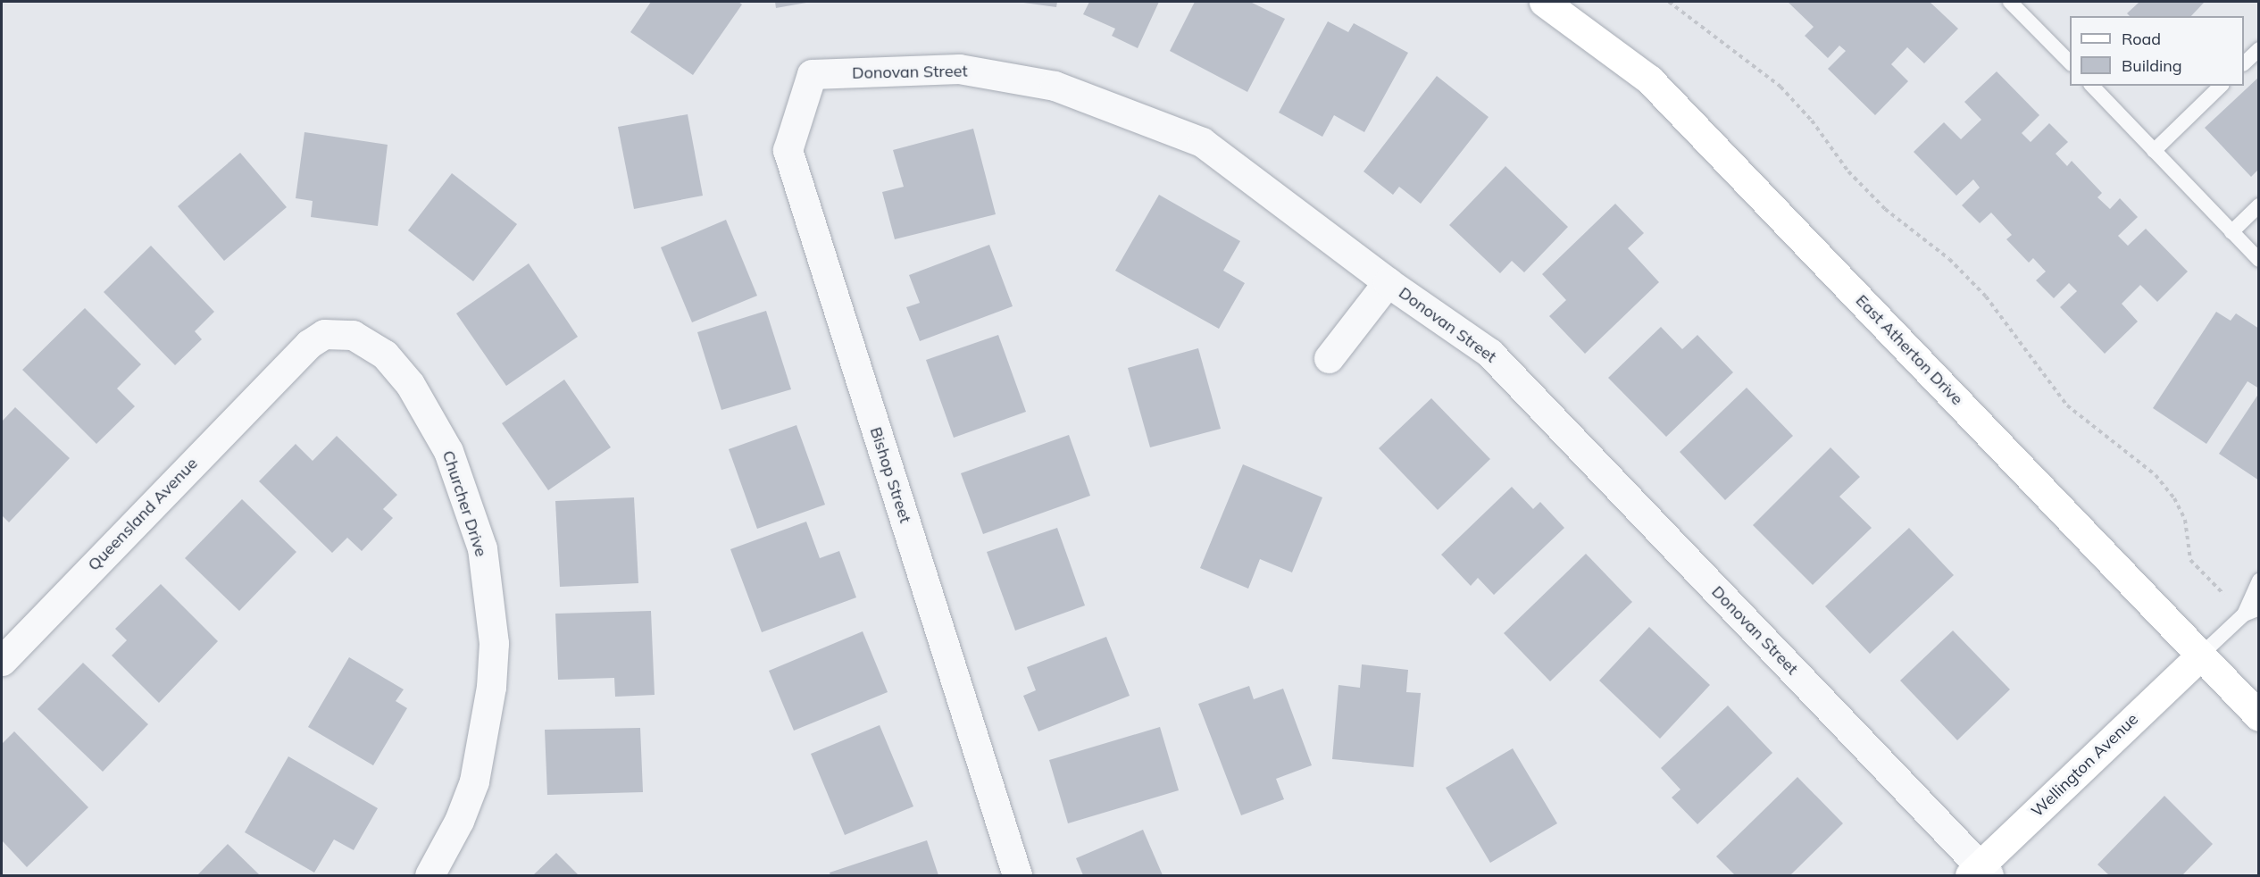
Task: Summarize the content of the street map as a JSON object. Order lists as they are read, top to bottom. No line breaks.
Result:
{"streets":{"street":["Donovan Street","East Atherton Drive","Bishop Street","Churcher Drive","Queensland Avenue","Wellington Avenue"]},"crossings":[["Donovan Street","Bishop Street"],["Donovan Street","Wellington Avenue"],["East Atherton Drive","Wellington Avenue"],["Churcher Drive","Queensland Avenue"]],"legend":["Road","Building"]}
